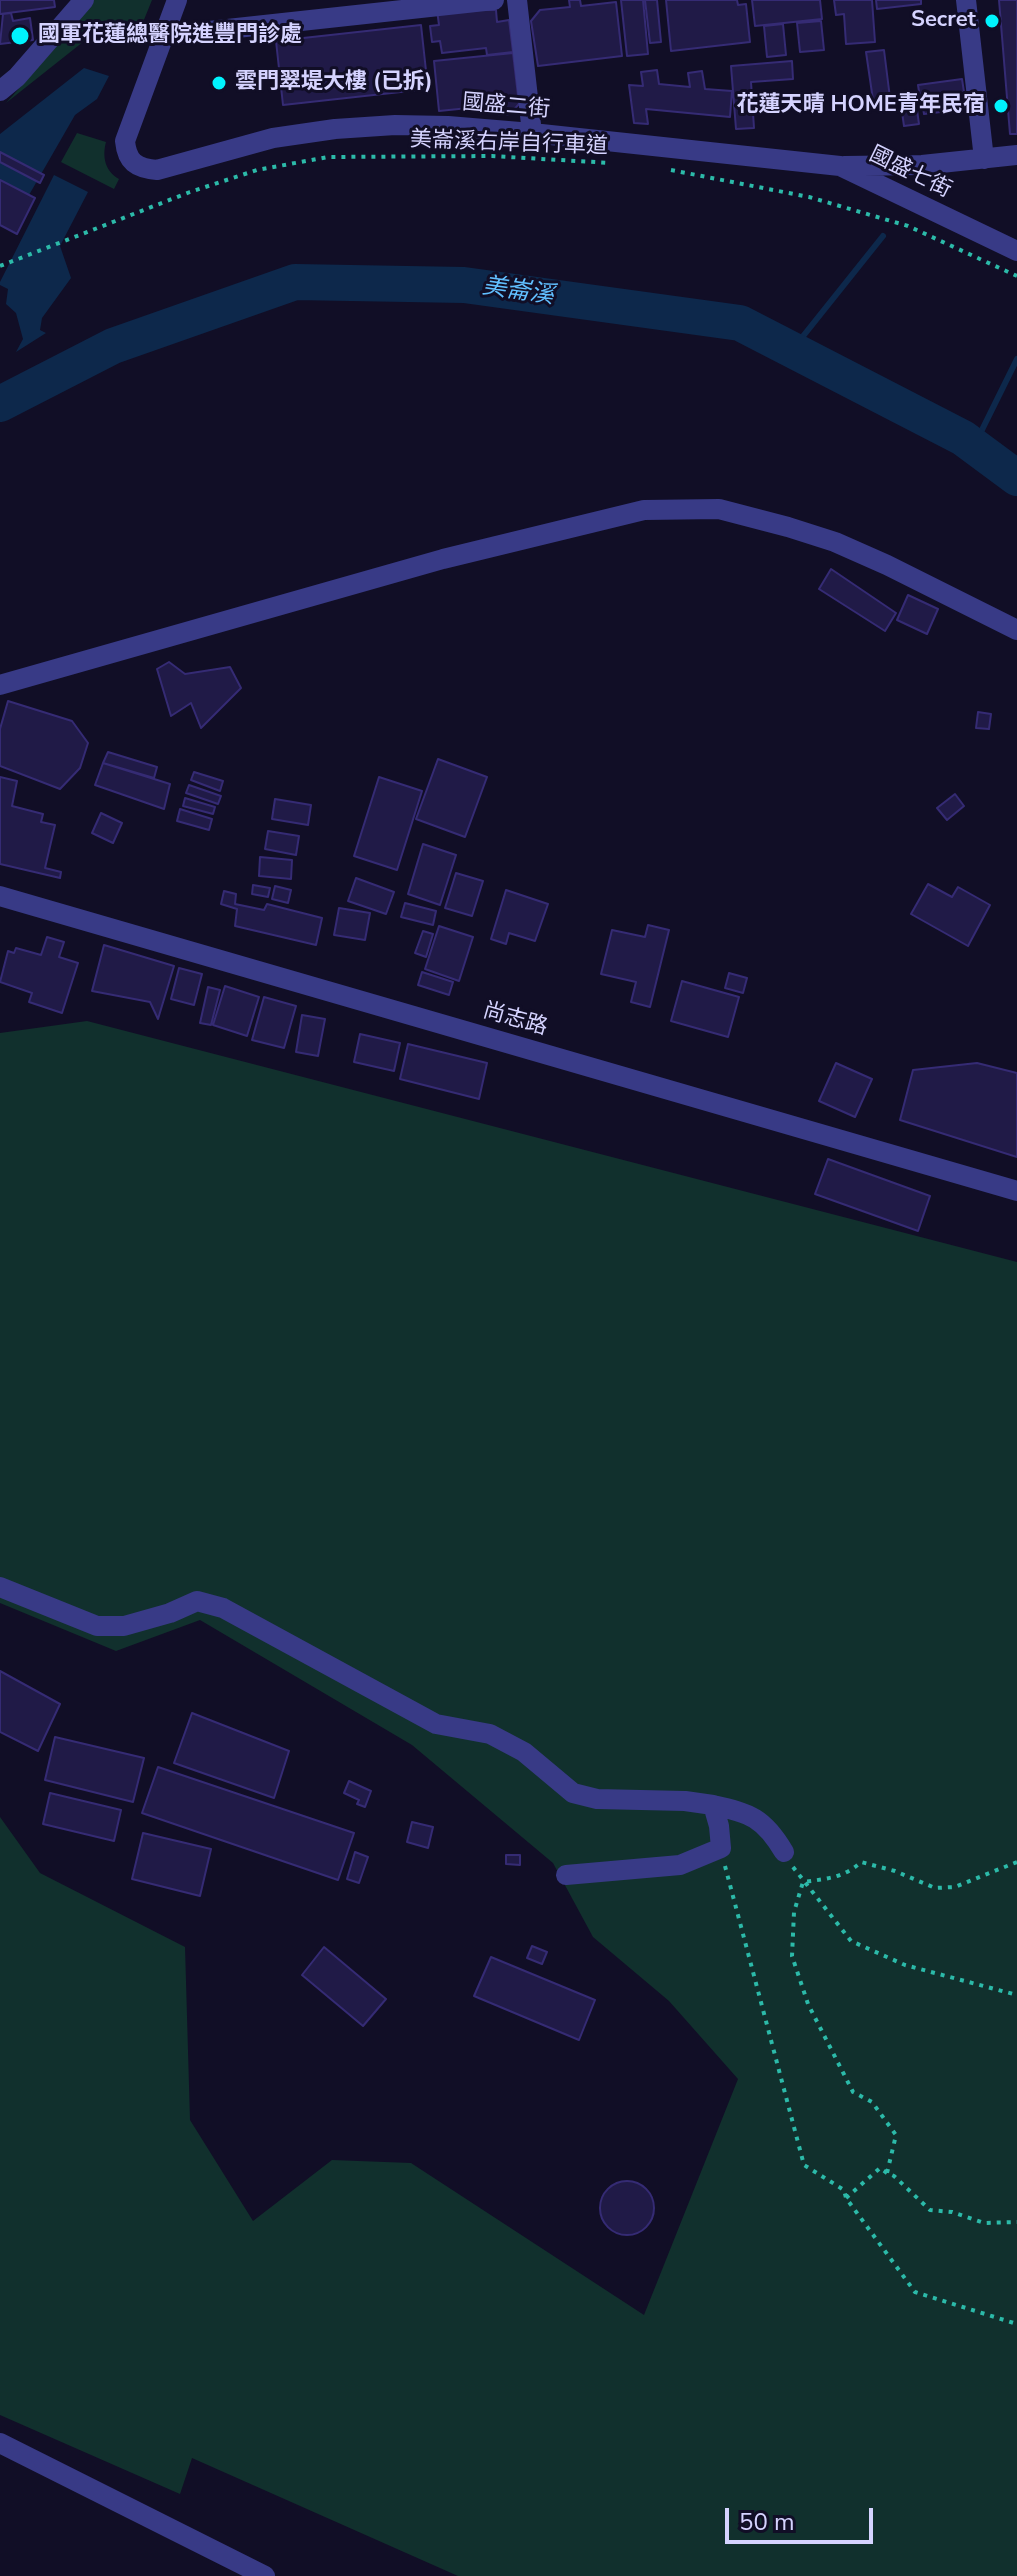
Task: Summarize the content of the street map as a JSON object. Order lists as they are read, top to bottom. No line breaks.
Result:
{"streets":{"street":["國盛二街","國盛七街","尚志路"],"path":["美崙溪右岸自行車道"]},"crossings":[["國盛二街","國盛七街"]],"water":["美崙溪"],"places":["Secret","國軍花蓮總醫院進豐門診處","雲門翠堤大樓 (已拆)","花蓮天晴 HOME青年民宿"],"scale_bar":"50 m"}
